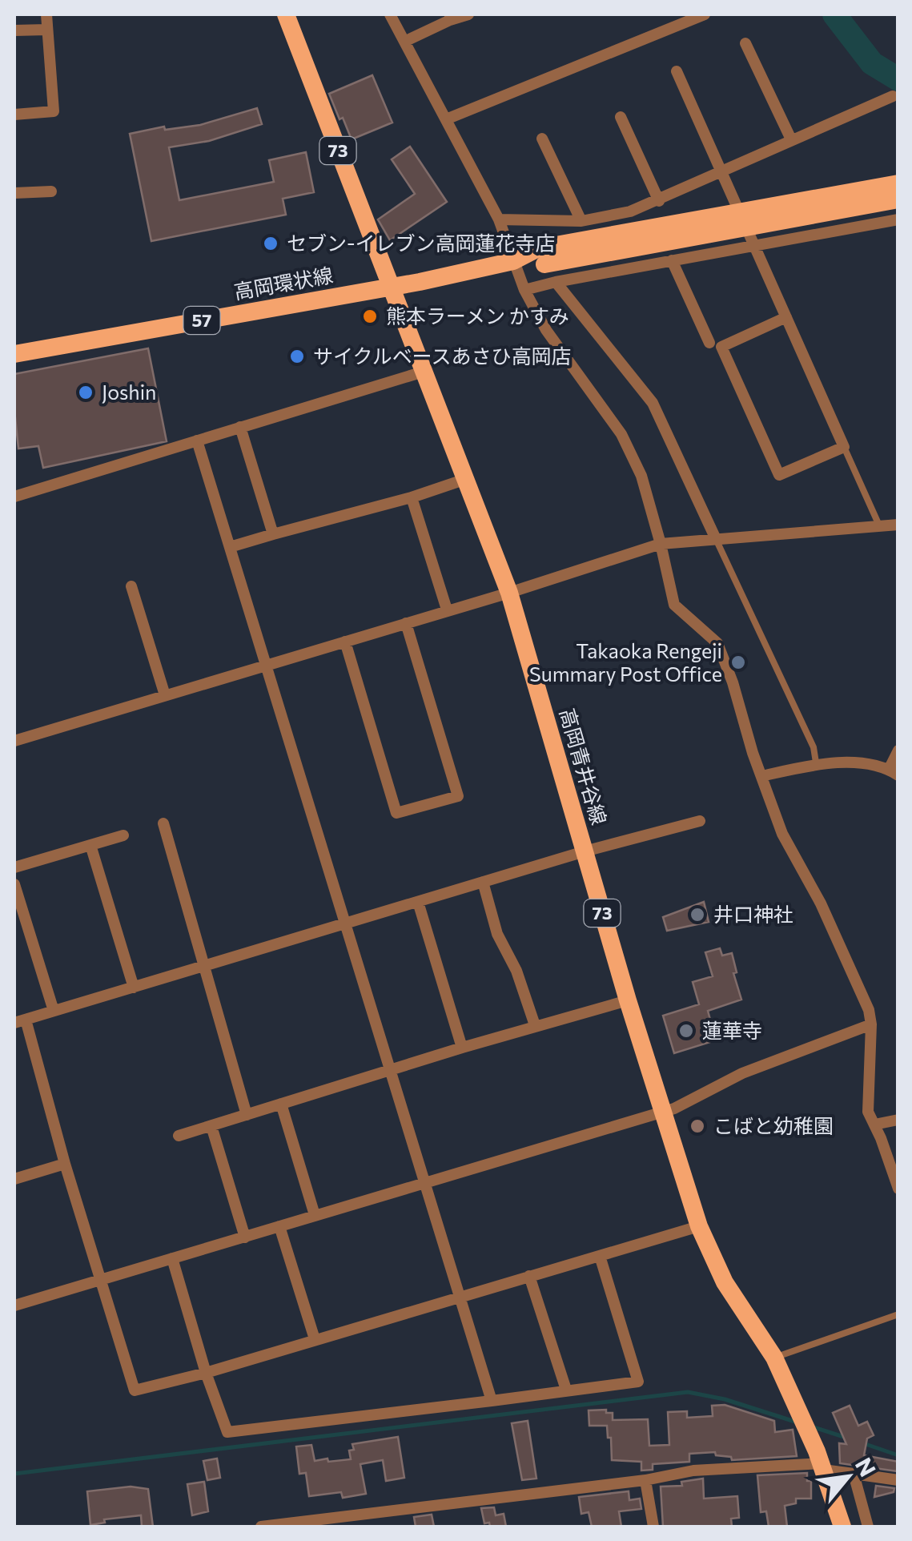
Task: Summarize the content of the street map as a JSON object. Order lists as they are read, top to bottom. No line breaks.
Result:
{"streets":{"main road":["73","高岡環状線","57","高岡青井谷線"]},"crossings":[["高岡環状線","高岡青井谷線"]],"places":["セブン-イレブン高岡蓮花寺店","熊本ラーメン かすみ","サイクルベースあさひ高岡店","Joshin","Takaoka Rengeji Summary Post Office","井口神社","蓮華寺","こばと幼稚園"],"north":"top right"}
